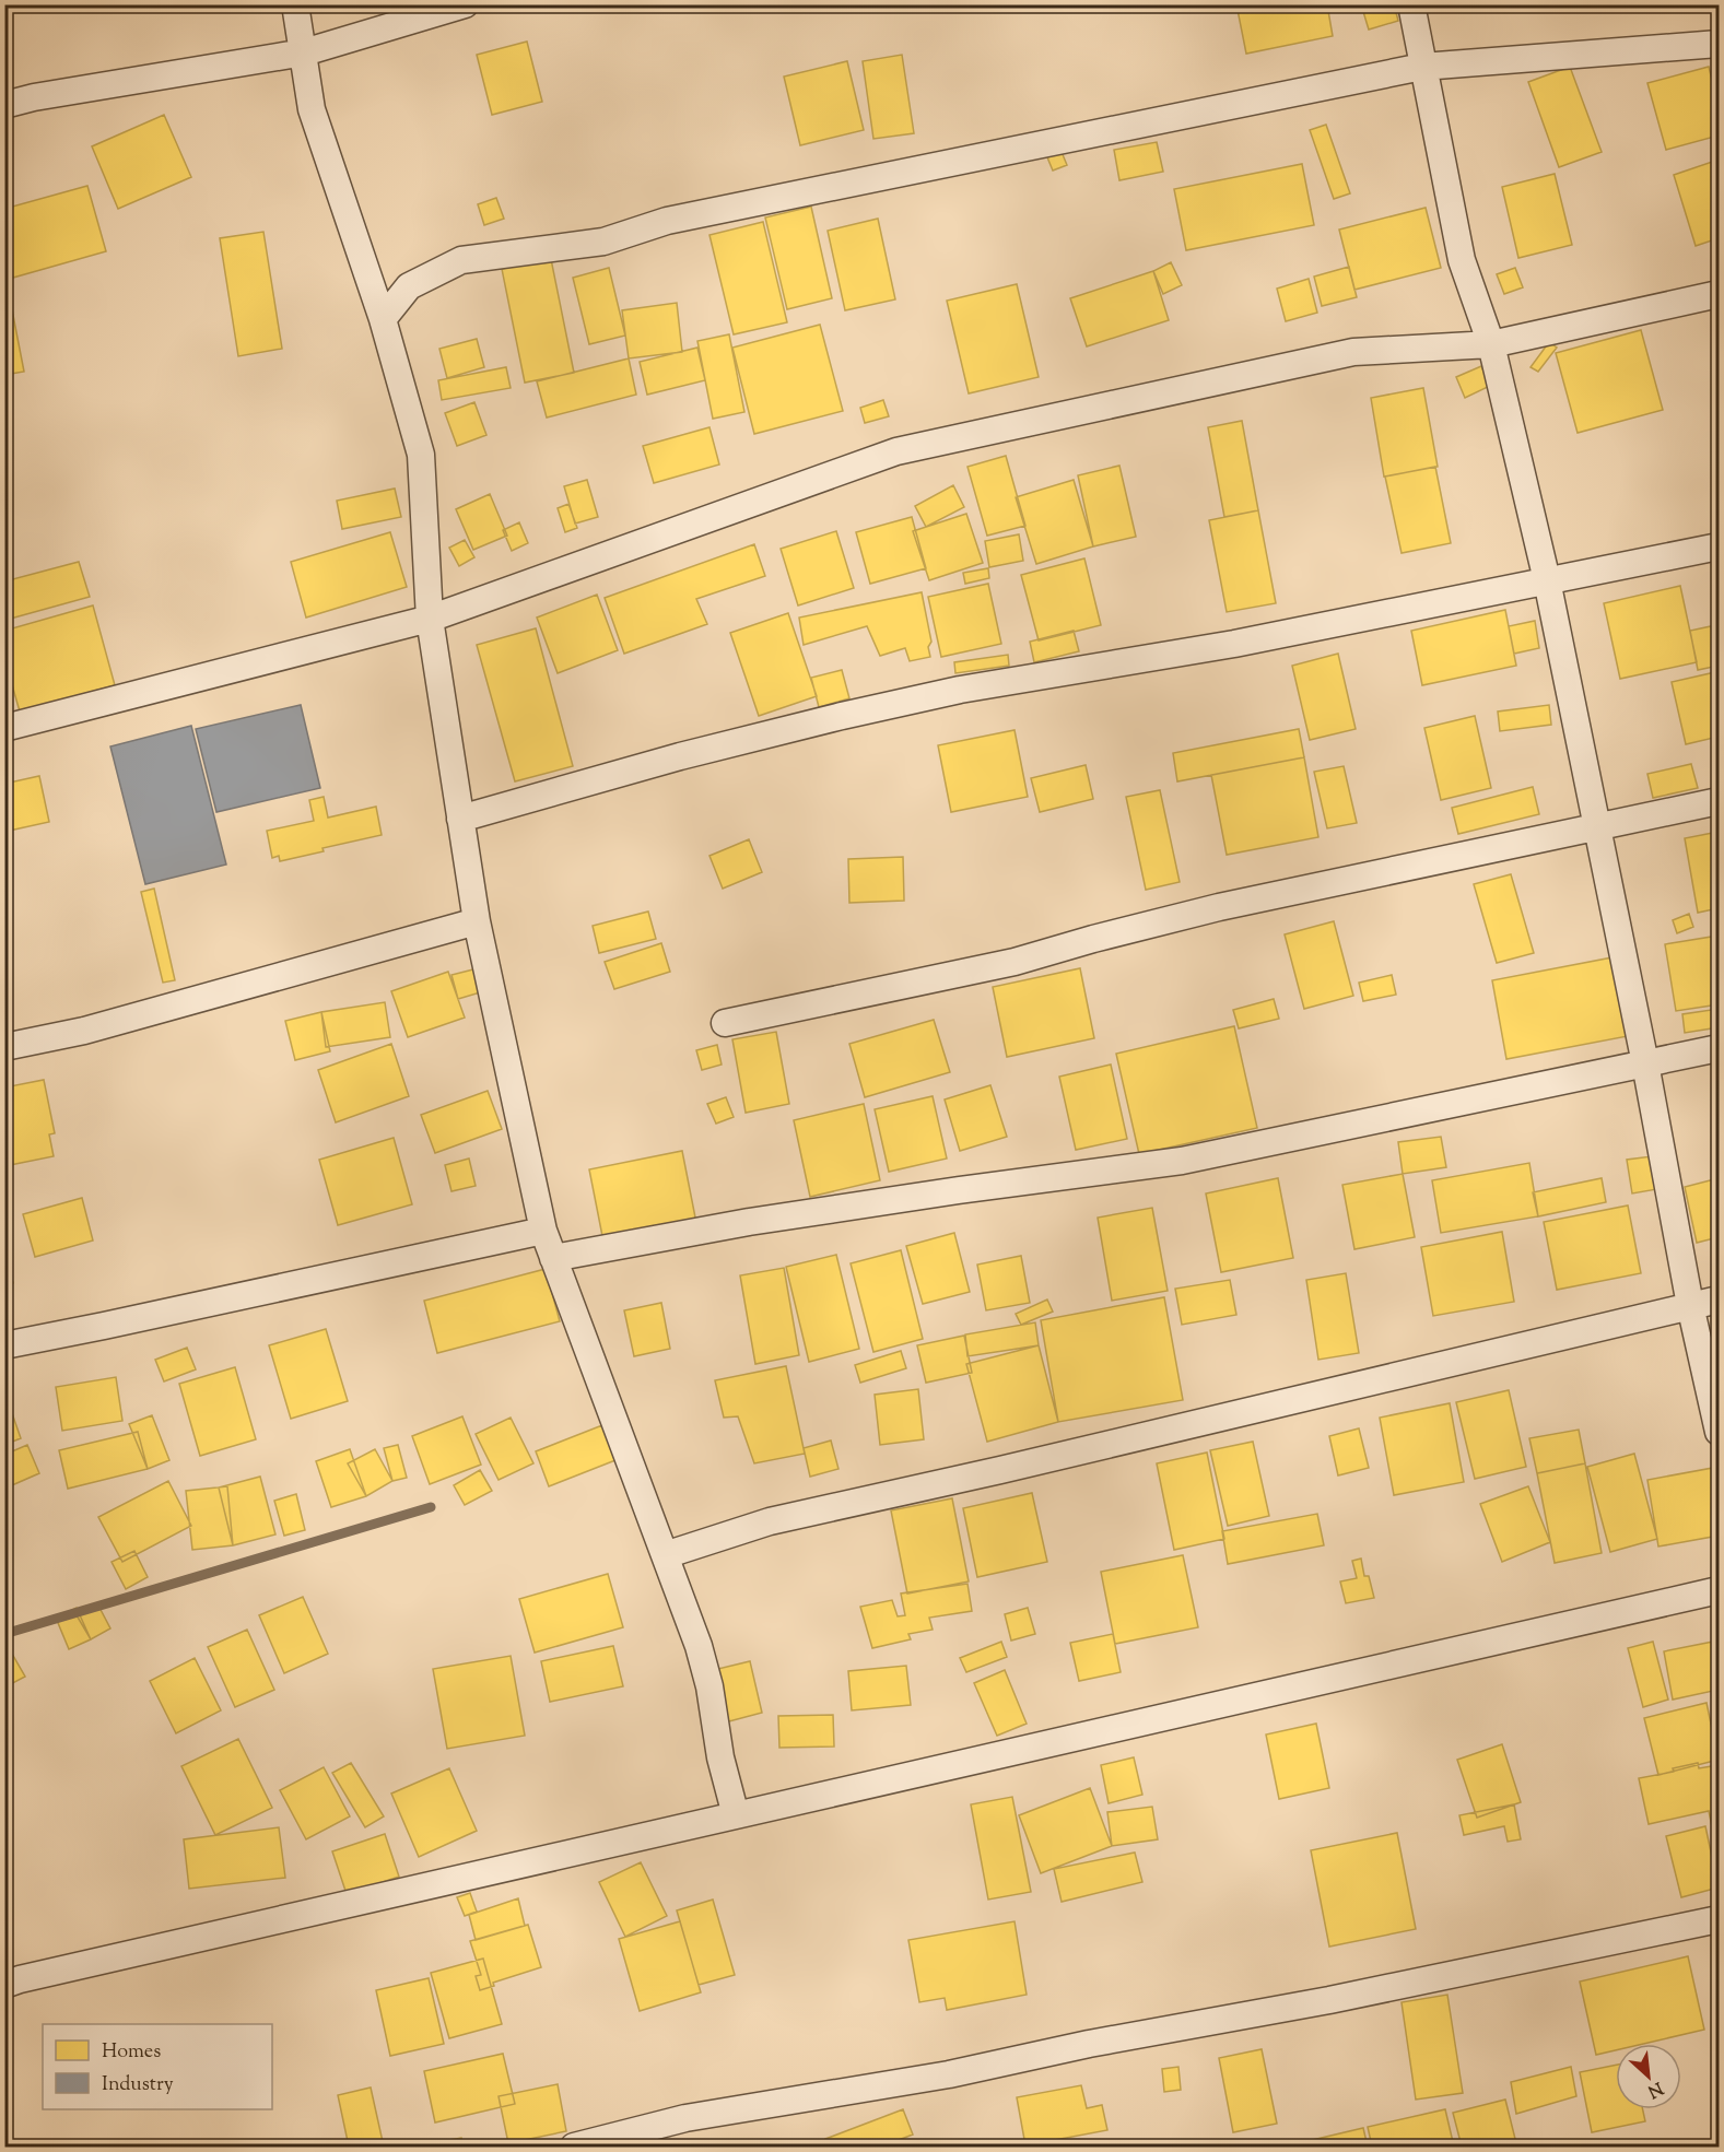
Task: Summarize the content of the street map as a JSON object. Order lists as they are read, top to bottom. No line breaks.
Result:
{"legend":["Homes","Industry"],"north":"bottom right"}
